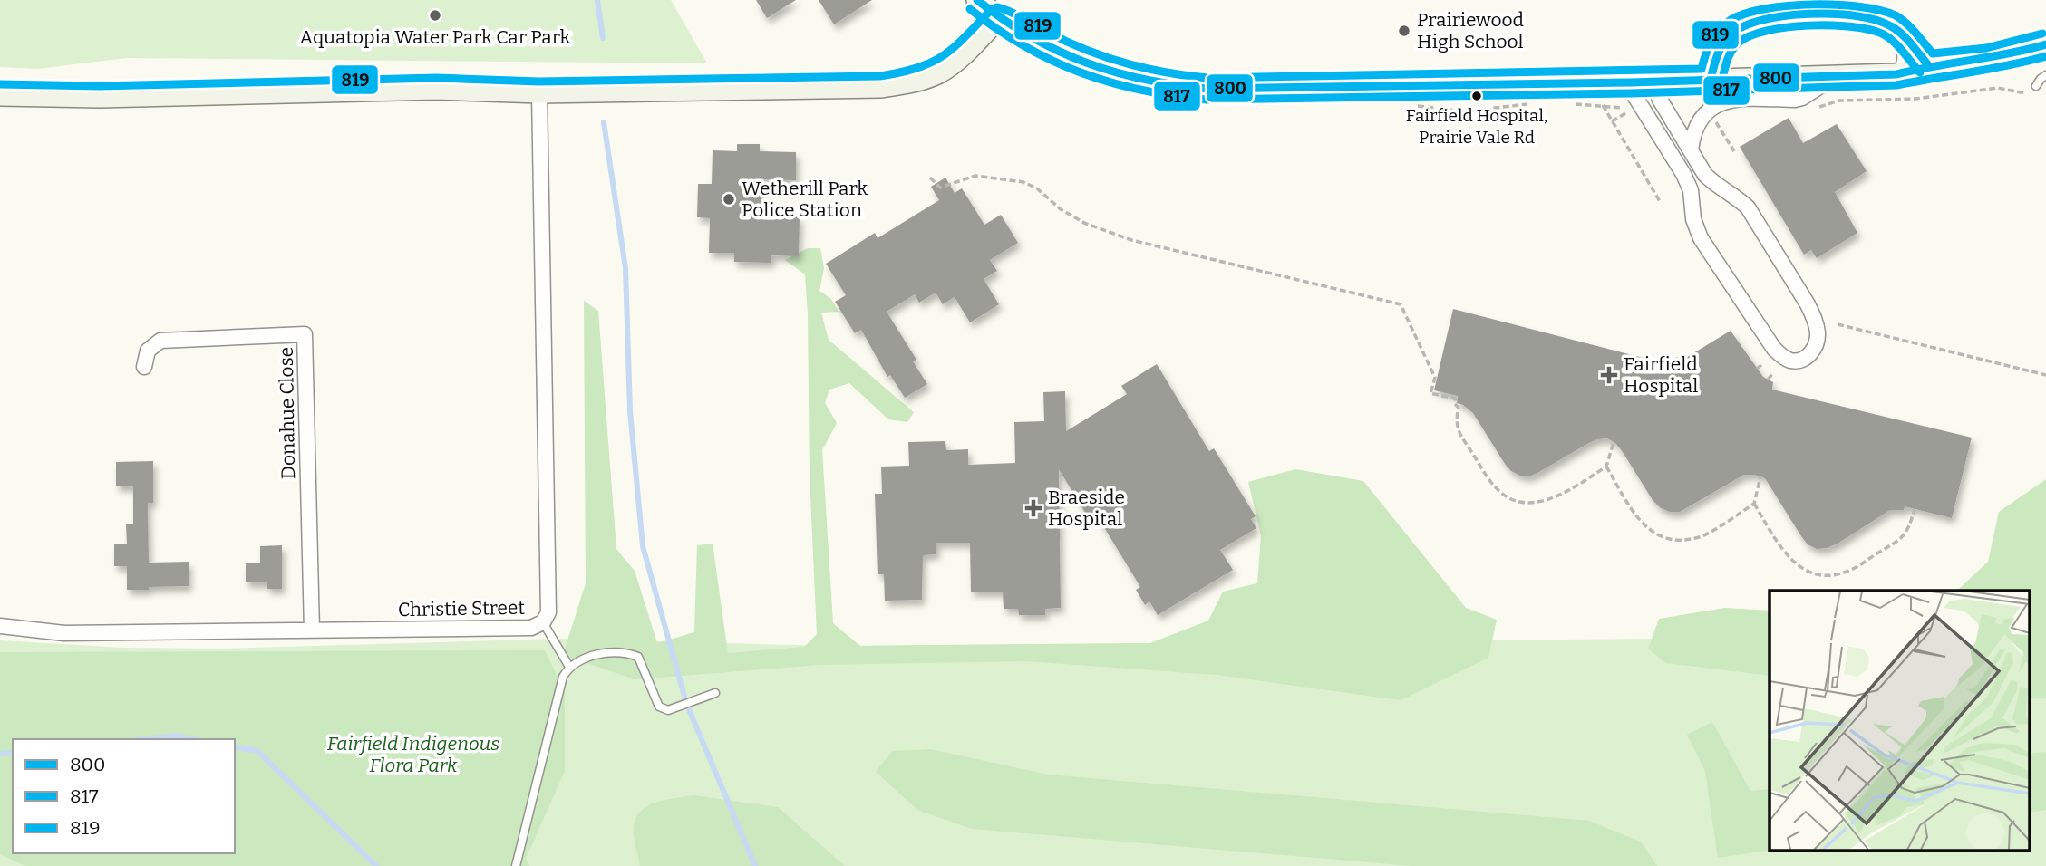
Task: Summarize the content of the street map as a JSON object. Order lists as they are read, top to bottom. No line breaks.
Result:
{"streets":{"street":["Donahue Close","Christie Street"]},"crossings":[["Donahue Close","Christie Street"]],"parks":["Fairfield Indigenous Flora Park"],"places":{"other":["Aquatopia Water Park Car Park","Prairiewood High School","Fairfield Hospital, Prairie Vale Rd","Wetherill Park Police Station"],"health":["Fairfield Hospital","Braeside Hospital"]},"lines":["transit line 800","transit line 819","transit line 817"],"legend":["800","817","819"]}
